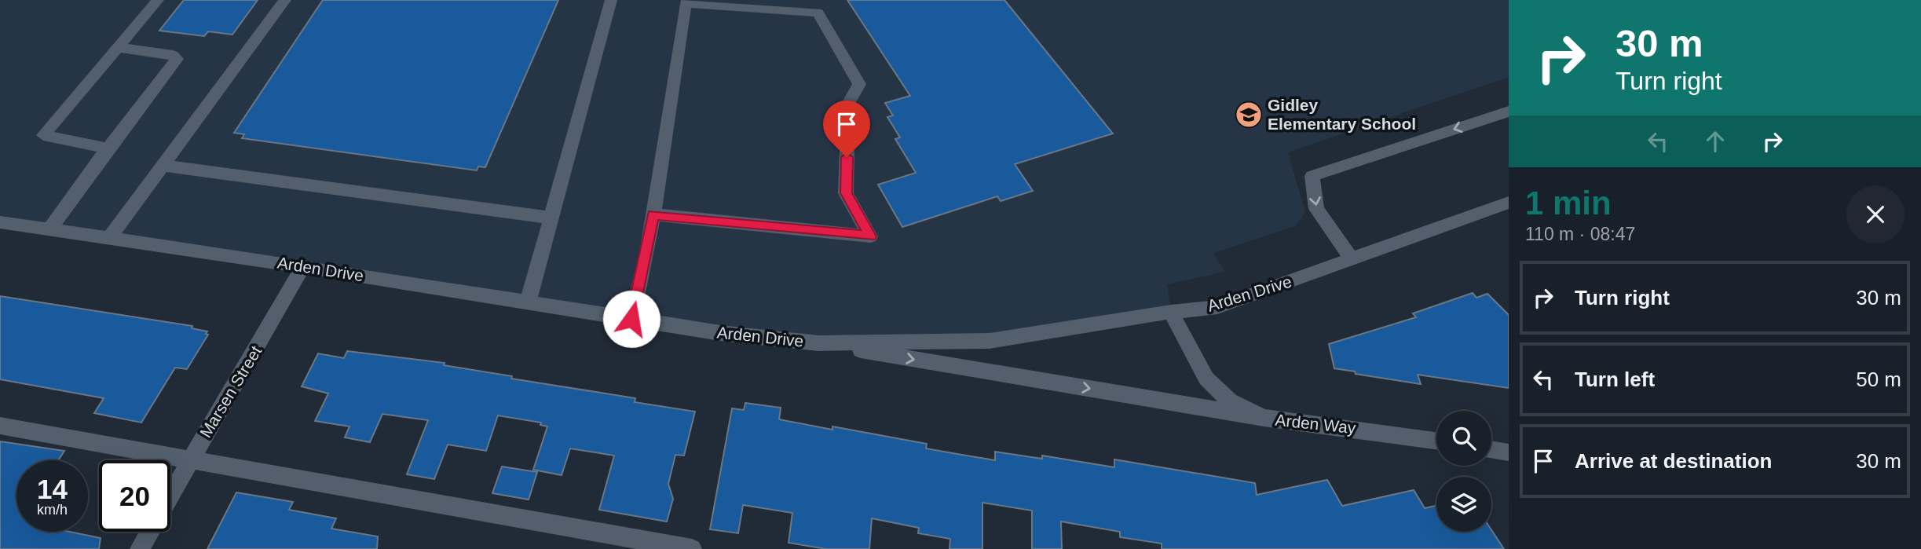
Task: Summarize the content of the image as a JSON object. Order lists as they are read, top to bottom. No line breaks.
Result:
{"streets":{"street":["Arden Drive","Marsen Street","Arden Way"]},"crossings":[["Arden Drive","Marsen Street"],["Arden Drive","Arden Way"]],"places":{"school or university":["Gidley Elementary School"]},"page":{"turn":["30 m","Turn right"],"heading":["1 min","110 m · 08:47"],"list":[{"name":"Turn right","value":"30 m"},{"name":"Turn left","value":"50 m"},{"name":"Arrive at destination","value":"30 m"}],"speed":"14 km/h","limit":"20"}}
